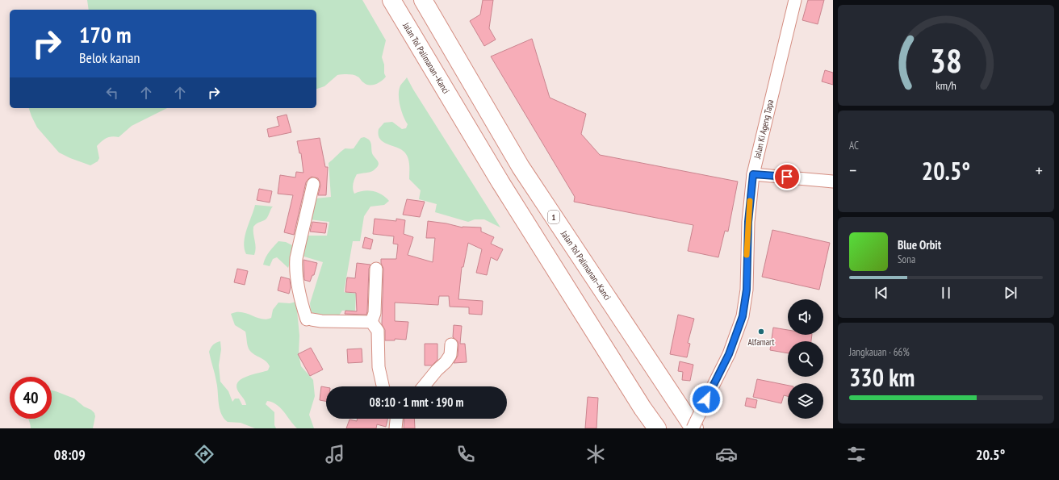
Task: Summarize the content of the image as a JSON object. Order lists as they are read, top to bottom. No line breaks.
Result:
{"streets":{"highway":["Jalan Tol Palimanan–Kanci","1"],"street":["Jalan Ki Ageng Tapa"]},"crossings":[["Jalan Tol Palimanan–Kanci","Jalan Ki Ageng Tapa"]],"places":["Alfamart"],"page":{"turn":["170 m","Belok kanan"],"tile":["AC",["Jangkauan · 66%","330 km"]],"heat":["−","20.5°","+"],"song":["Blue Orbit","Sona"],"limit":"40","trip":"08:10 · 1 mnt · 190 m","tabs":["08:09","20.5°"],"gauge":["38","km/h"]}}
